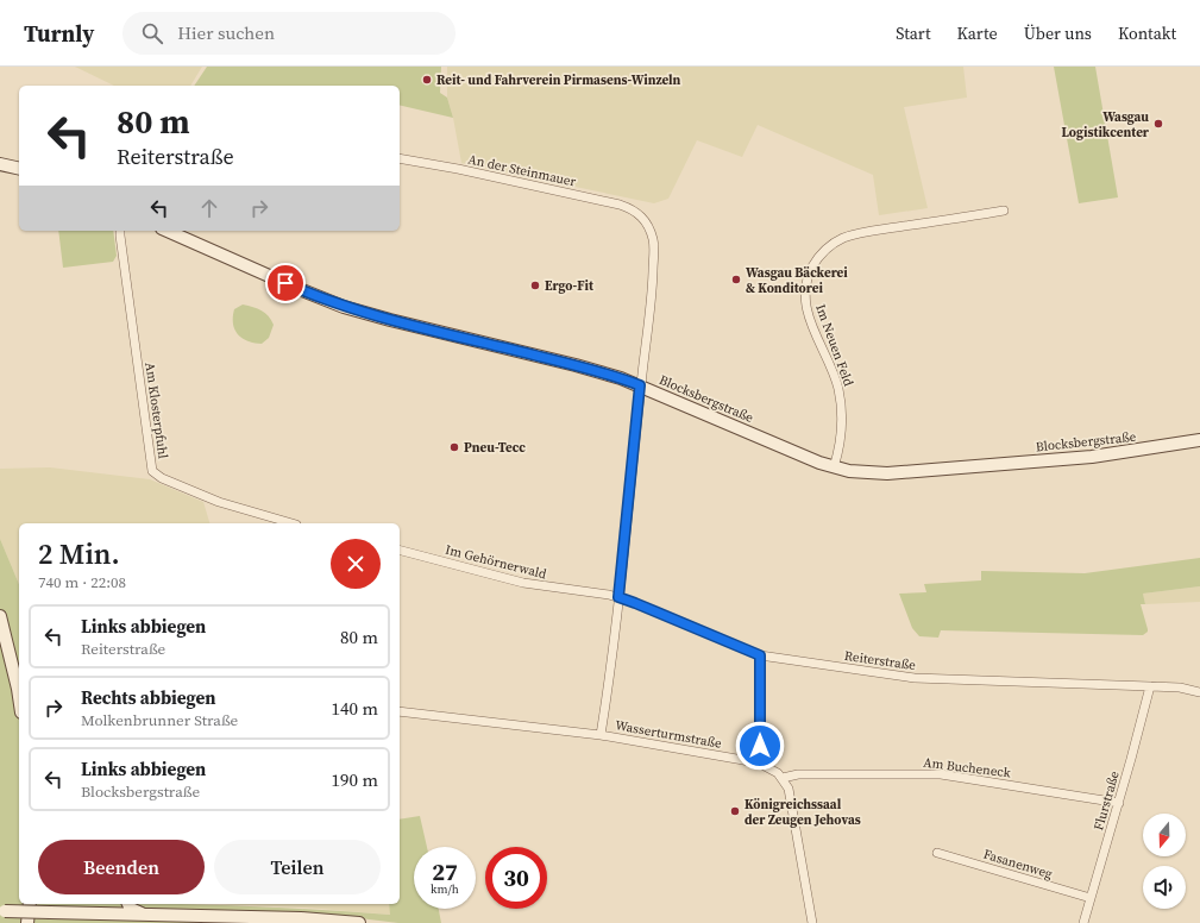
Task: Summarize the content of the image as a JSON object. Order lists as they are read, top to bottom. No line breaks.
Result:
{"streets":{"main road":["Blocksbergstraße"],"street":["An der Steinmauer","Im Neuen Feld","Am Klosterpfuhl","Im Gehörnerwald","Reiterstraße","Wasserturmstraße","Am Bucheneck","Flurstraße","Fasanenweg"]},"crossings":[["An der Steinmauer","Blocksbergstraße"],["Im Neuen Feld","Blocksbergstraße"],["Im Gehörnerwald","Reiterstraße"],["Reiterstraße","Flurstraße"],["Wasserturmstraße","Am Bucheneck"],["Am Bucheneck","Flurstraße"],["Flurstraße","Fasanenweg"]],"places":["Reit- und Fahrverein Pirmasens-Winzeln","Wasgau Logistikcenter","Wasgau Bäckerei & Konditorei","Ergo-Fit","Pneu-Tecc","Königreichssaal der Zeugen Jehovas"],"north":"bottom","page":{"header":"Turnly","search":"Hier suchen","nav":["Start","Karte","Über uns","Kontakt"],"turn":["80 m","Reiterstraße"],"heading":["2 Min.","740 m · 22:08"],"list":[{"name":"Links abbiegen","note":"Reiterstraße","value":"80 m"},{"name":"Rechts abbiegen","note":"Molkenbrunner Straße","value":"140 m"},{"name":"Links abbiegen","note":"Blocksbergstraße","value":"190 m"}],"buttons":["Beenden","Teilen"],"speed":"27 km/h","limit":"30"}}
